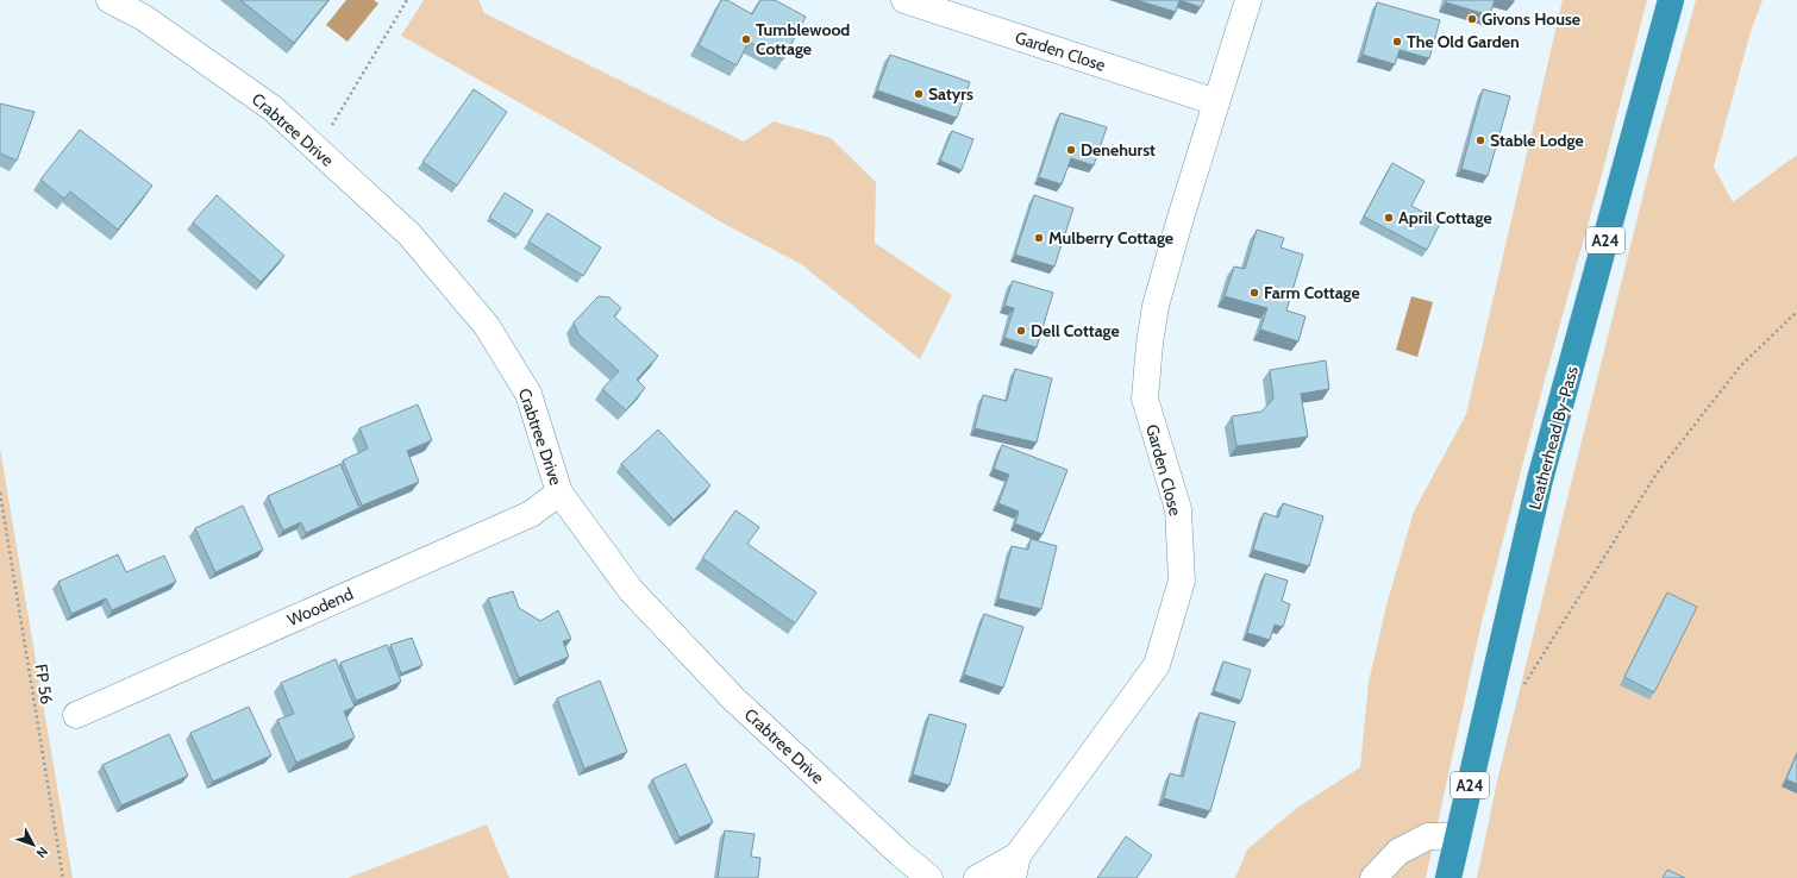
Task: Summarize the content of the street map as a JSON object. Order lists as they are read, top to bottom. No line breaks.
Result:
{"streets":{"highway":["A24","Leatherhead By-Pass"],"street":["Garden Close","Crabtree Drive","Woodend"],"path":["FP 56"]},"crossings":[["Crabtree Drive","Woodend"]],"places":["Givons House","Tumblewood Cottage","The Old Garden","Satyrs","Stable Lodge","Denehurst","April Cottage","Mulberry Cottage","Farm Cottage","Dell Cottage"],"north":"bottom right"}
